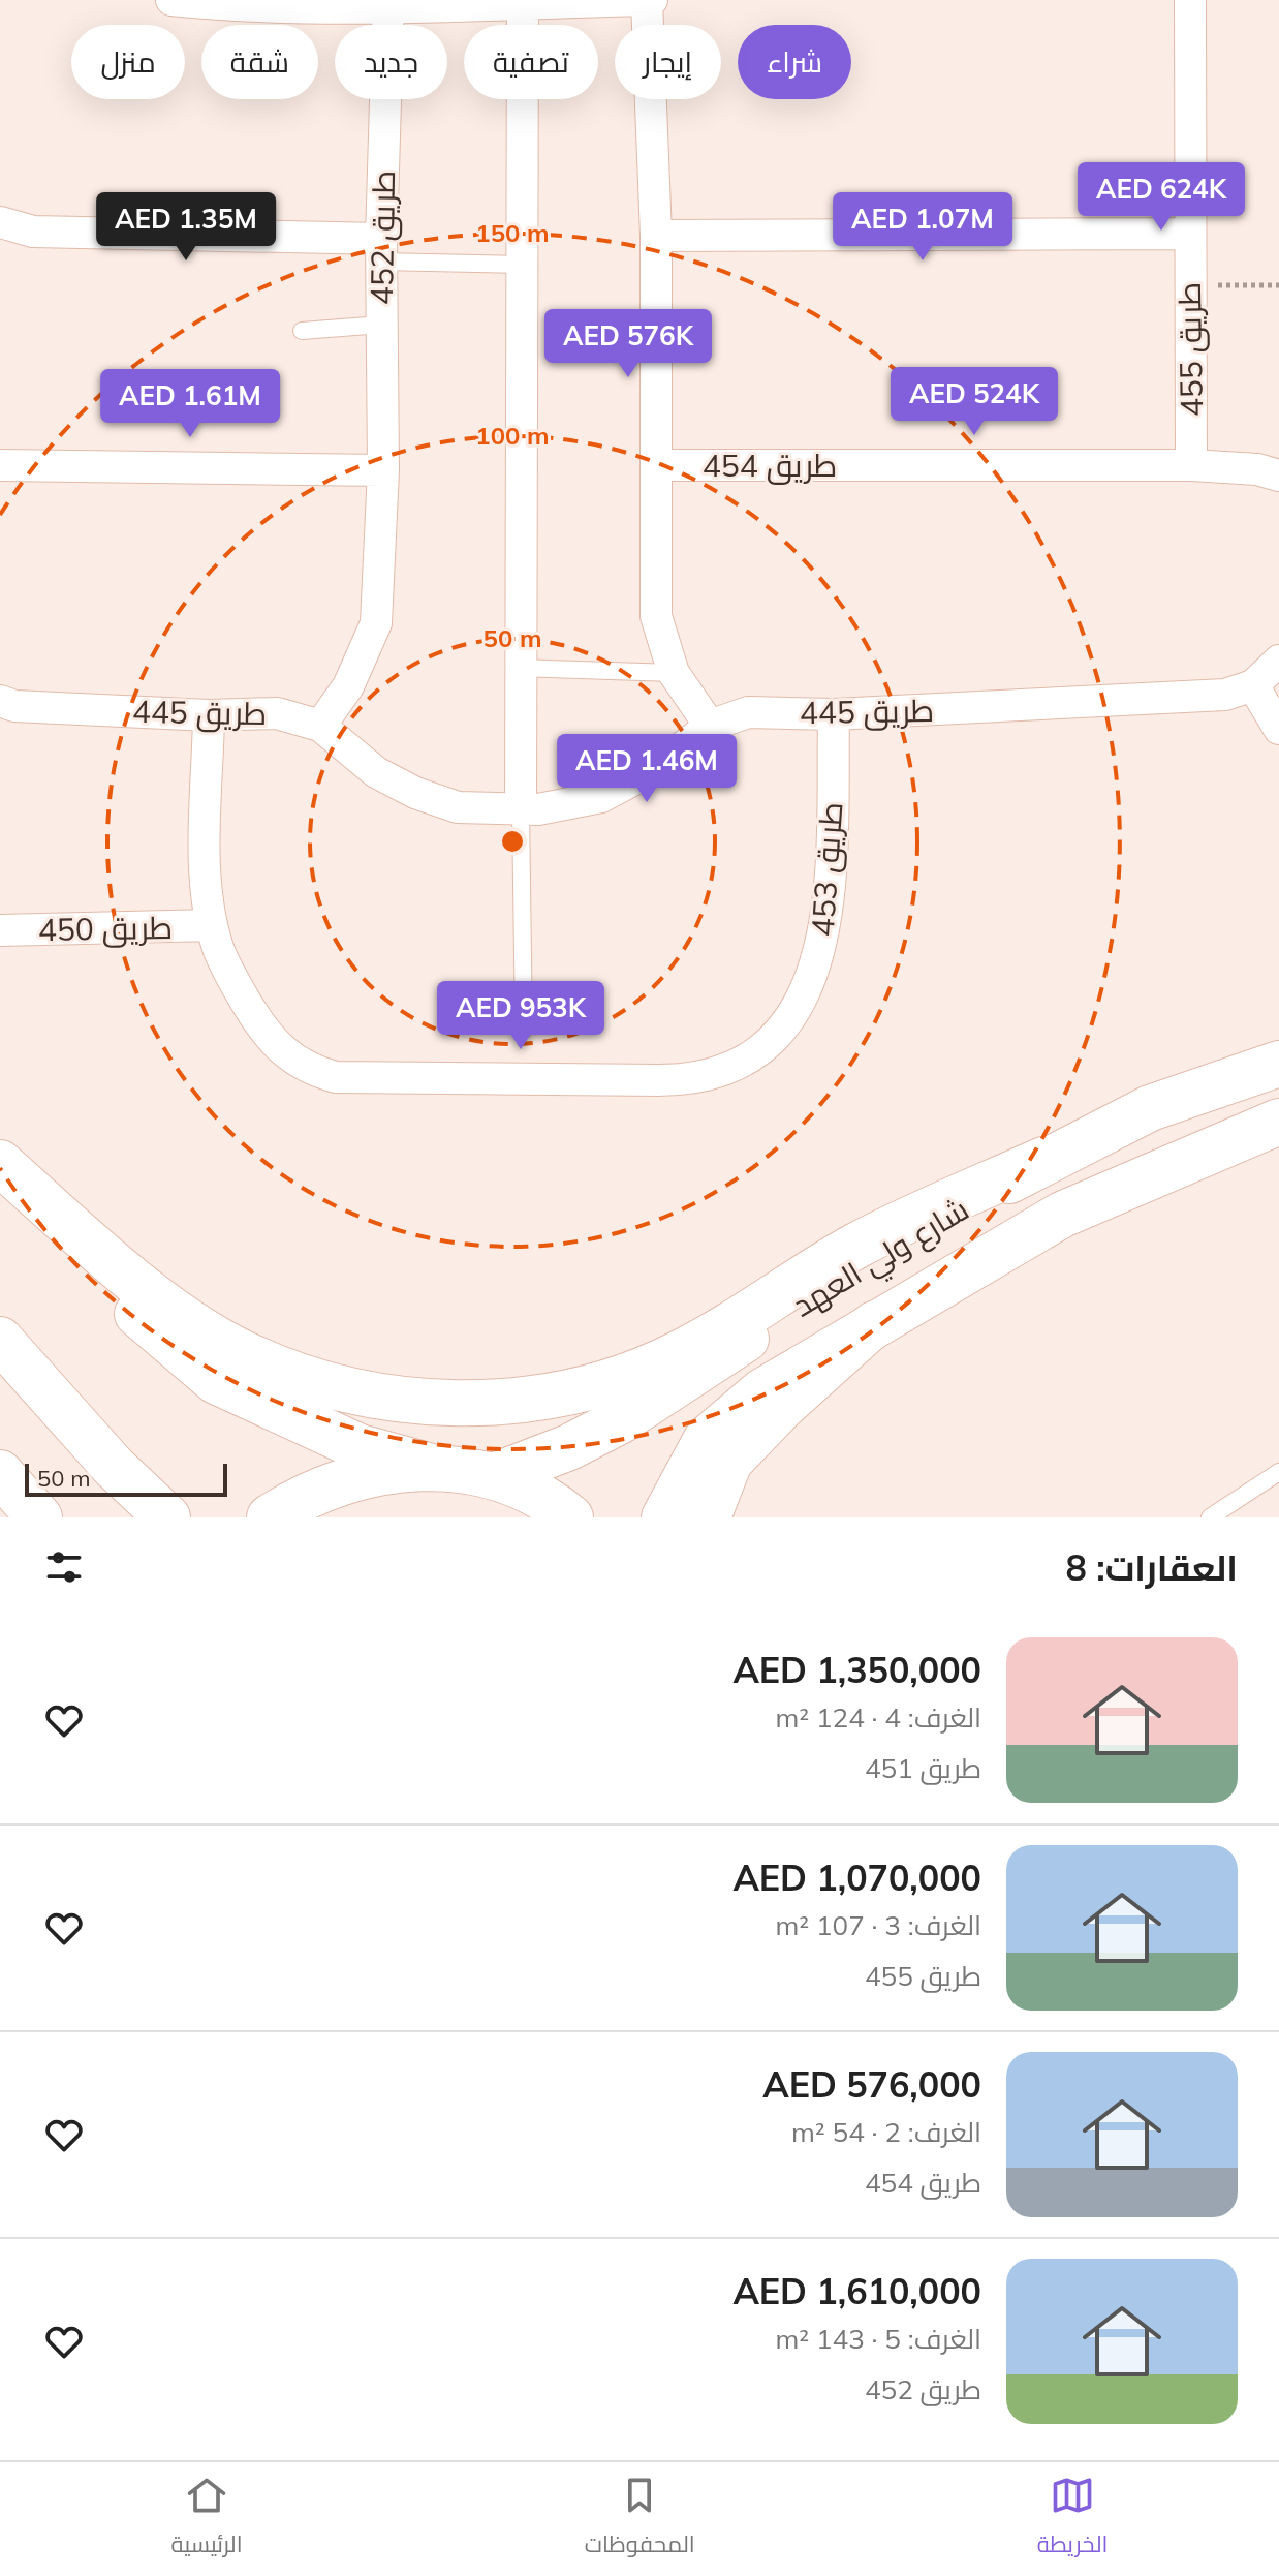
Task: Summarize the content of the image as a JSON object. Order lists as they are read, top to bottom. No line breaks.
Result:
{"streets":{"main road":["شارع ولي العهد"],"street":["طريق 452","طريق 455","طريق 454","طريق 445","طريق 453","طريق 450"]},"crossings":[["طريق 452","طريق 445"],["طريق 455","طريق 454"],["طريق 445","طريق 453"],["طريق 453","طريق 450"]],"scale_bar":"50 m","page":{"chip":["شراء","إيجار","تصفية","جديد","شقة","منزل"],"price":["AED 624K","AED 1.35M","AED 1.07M","AED 576K","AED 524K","AED 1.61M","AED 1.46M","AED 953K"],"scale":"50 m","heading":"العقارات: 8","list":[{"name":"AED 1,350,000","note":"الغرف: 4 · 124 m² · طريق 451"},{"name":"AED 1,070,000","note":"الغرف: 3 · 107 m² · طريق 455"},{"name":"AED 576,000","note":"الغرف: 2 · 54 m² · طريق 454"},{"name":"AED 1,610,000","note":"الغرف: 5 · 143 m² · طريق 452"}],"tabs":["الخريطة","المحفوظات","الرئيسية"]},"rings":["150 m","100 m","50 m"]}
